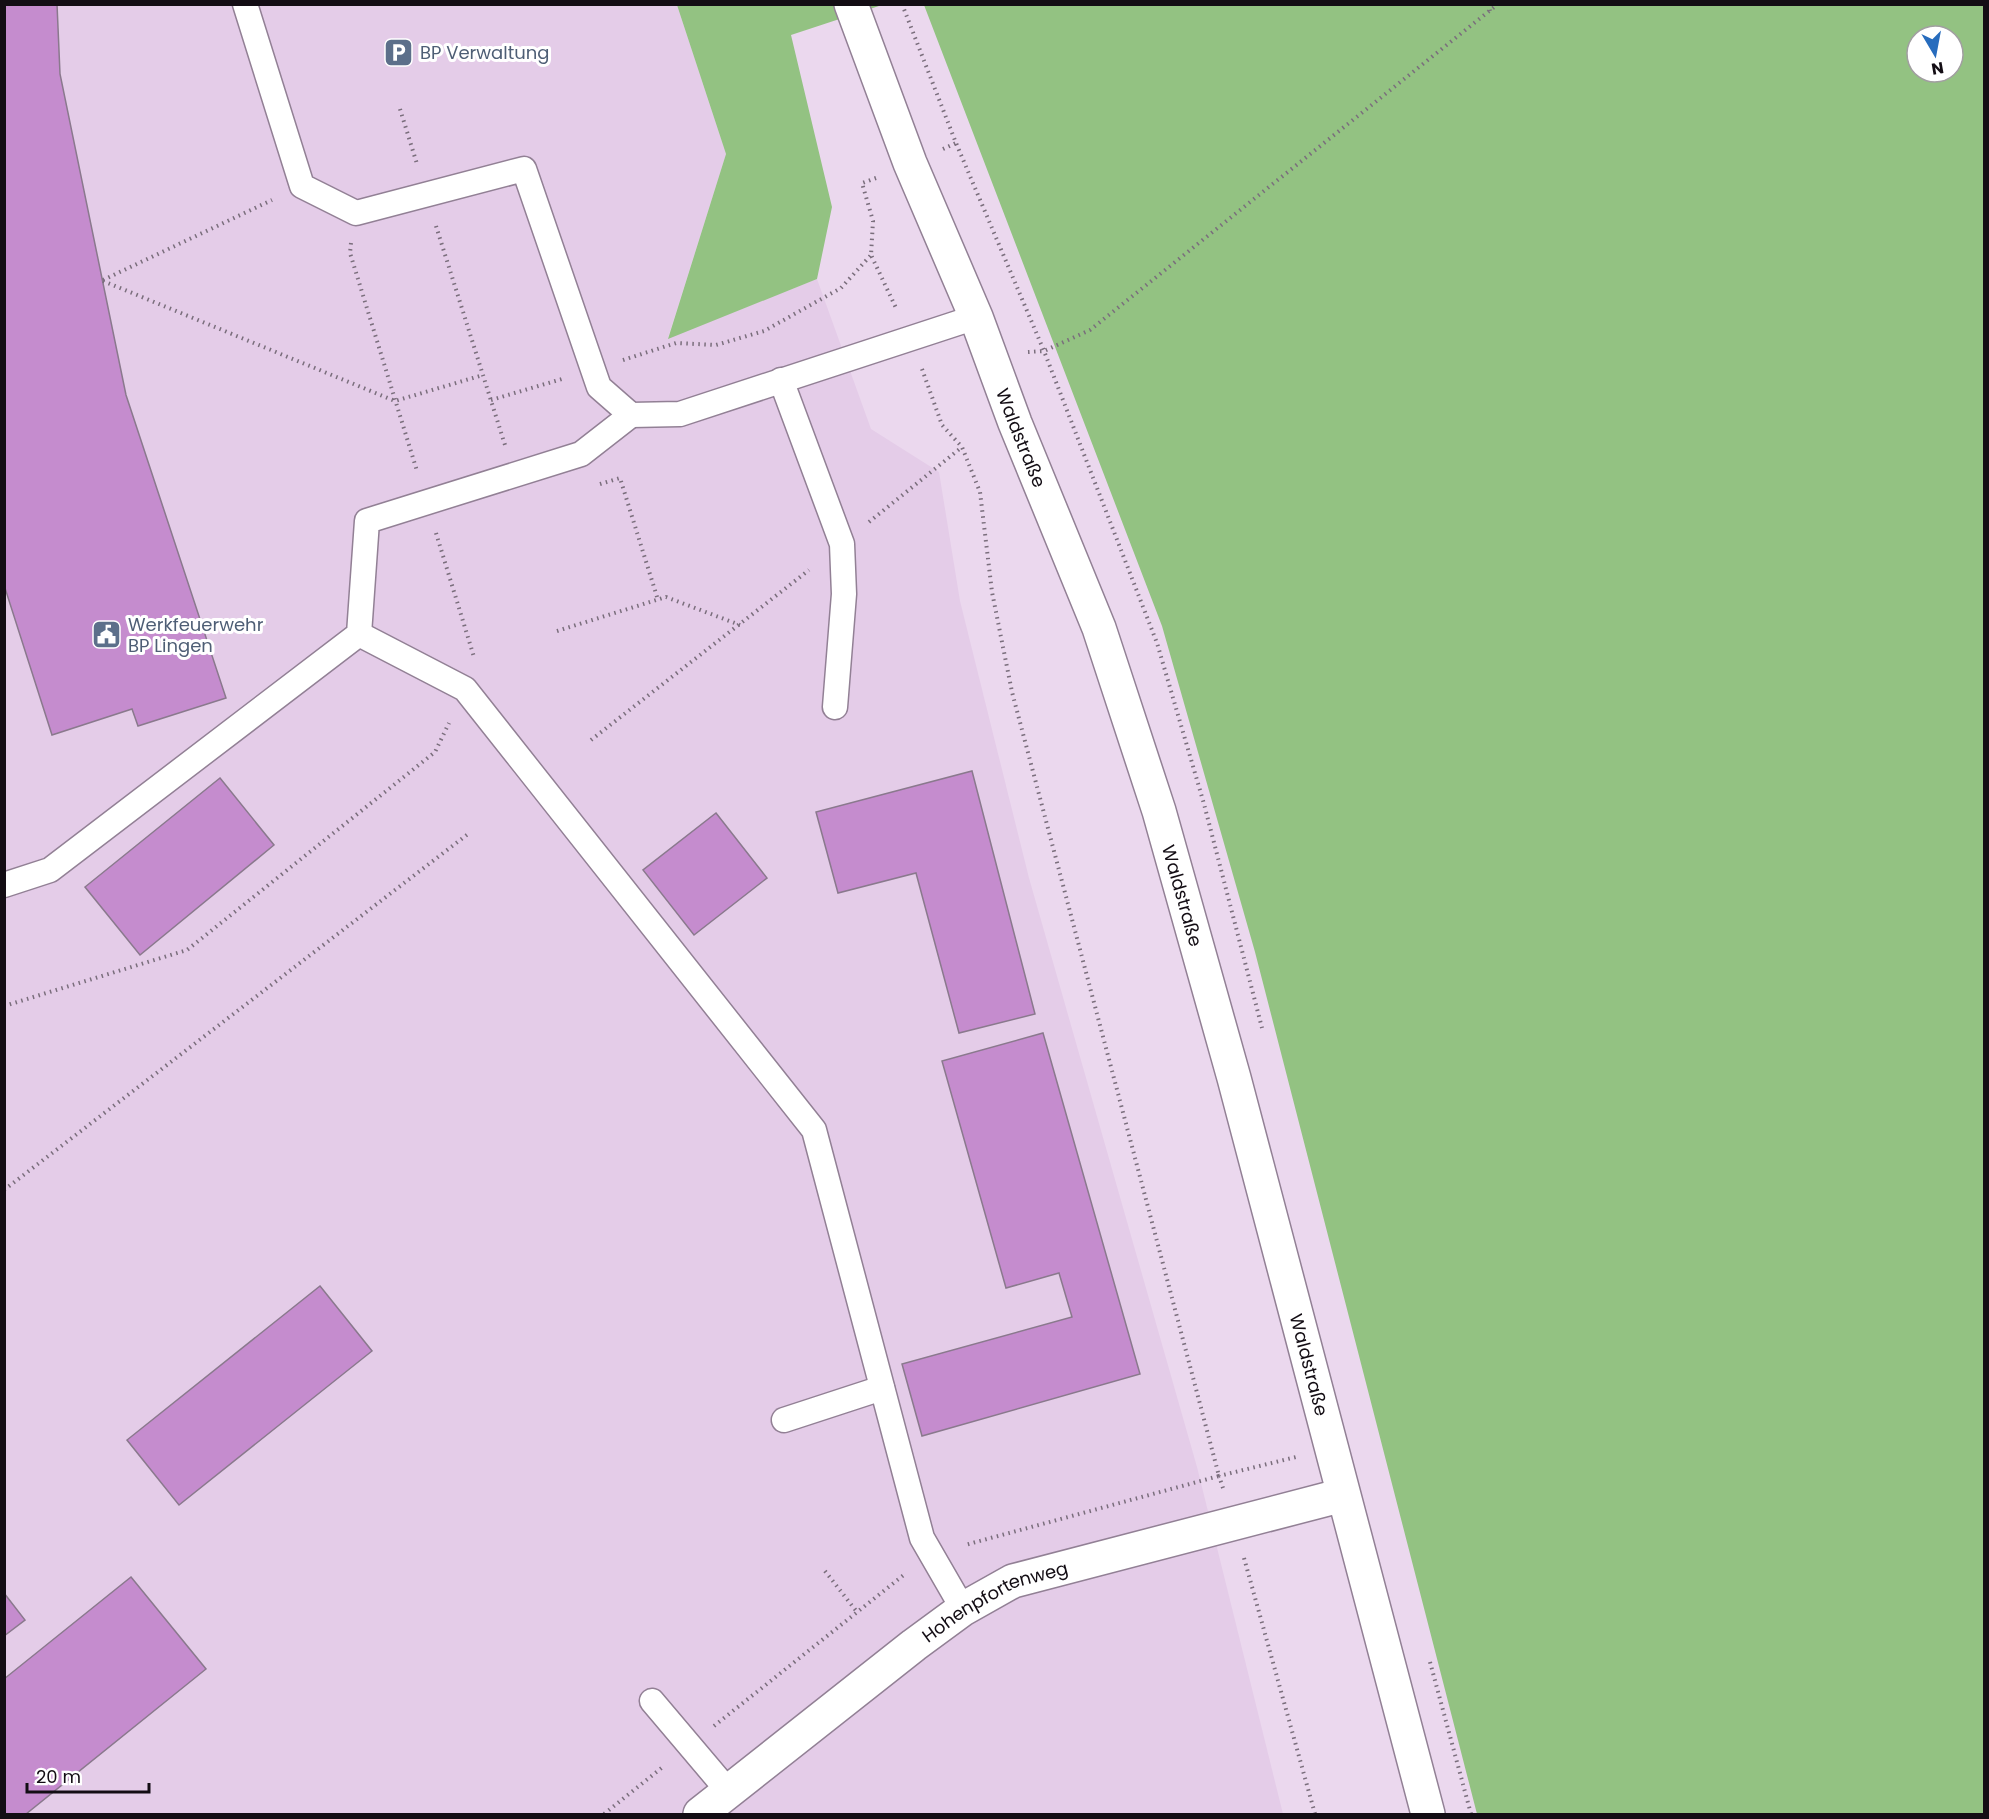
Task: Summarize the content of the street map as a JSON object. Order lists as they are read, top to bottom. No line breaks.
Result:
{"streets":{"street":["Waldstraße","Hohenpfortenweg"]},"crossings":[["Waldstraße","Hohenpfortenweg"]],"places":{"parking":["BP Verwaltung"],"public building":["Werkfeuerwehr BP Lingen"]},"scale_bar":"20 m","north":"bottom"}
